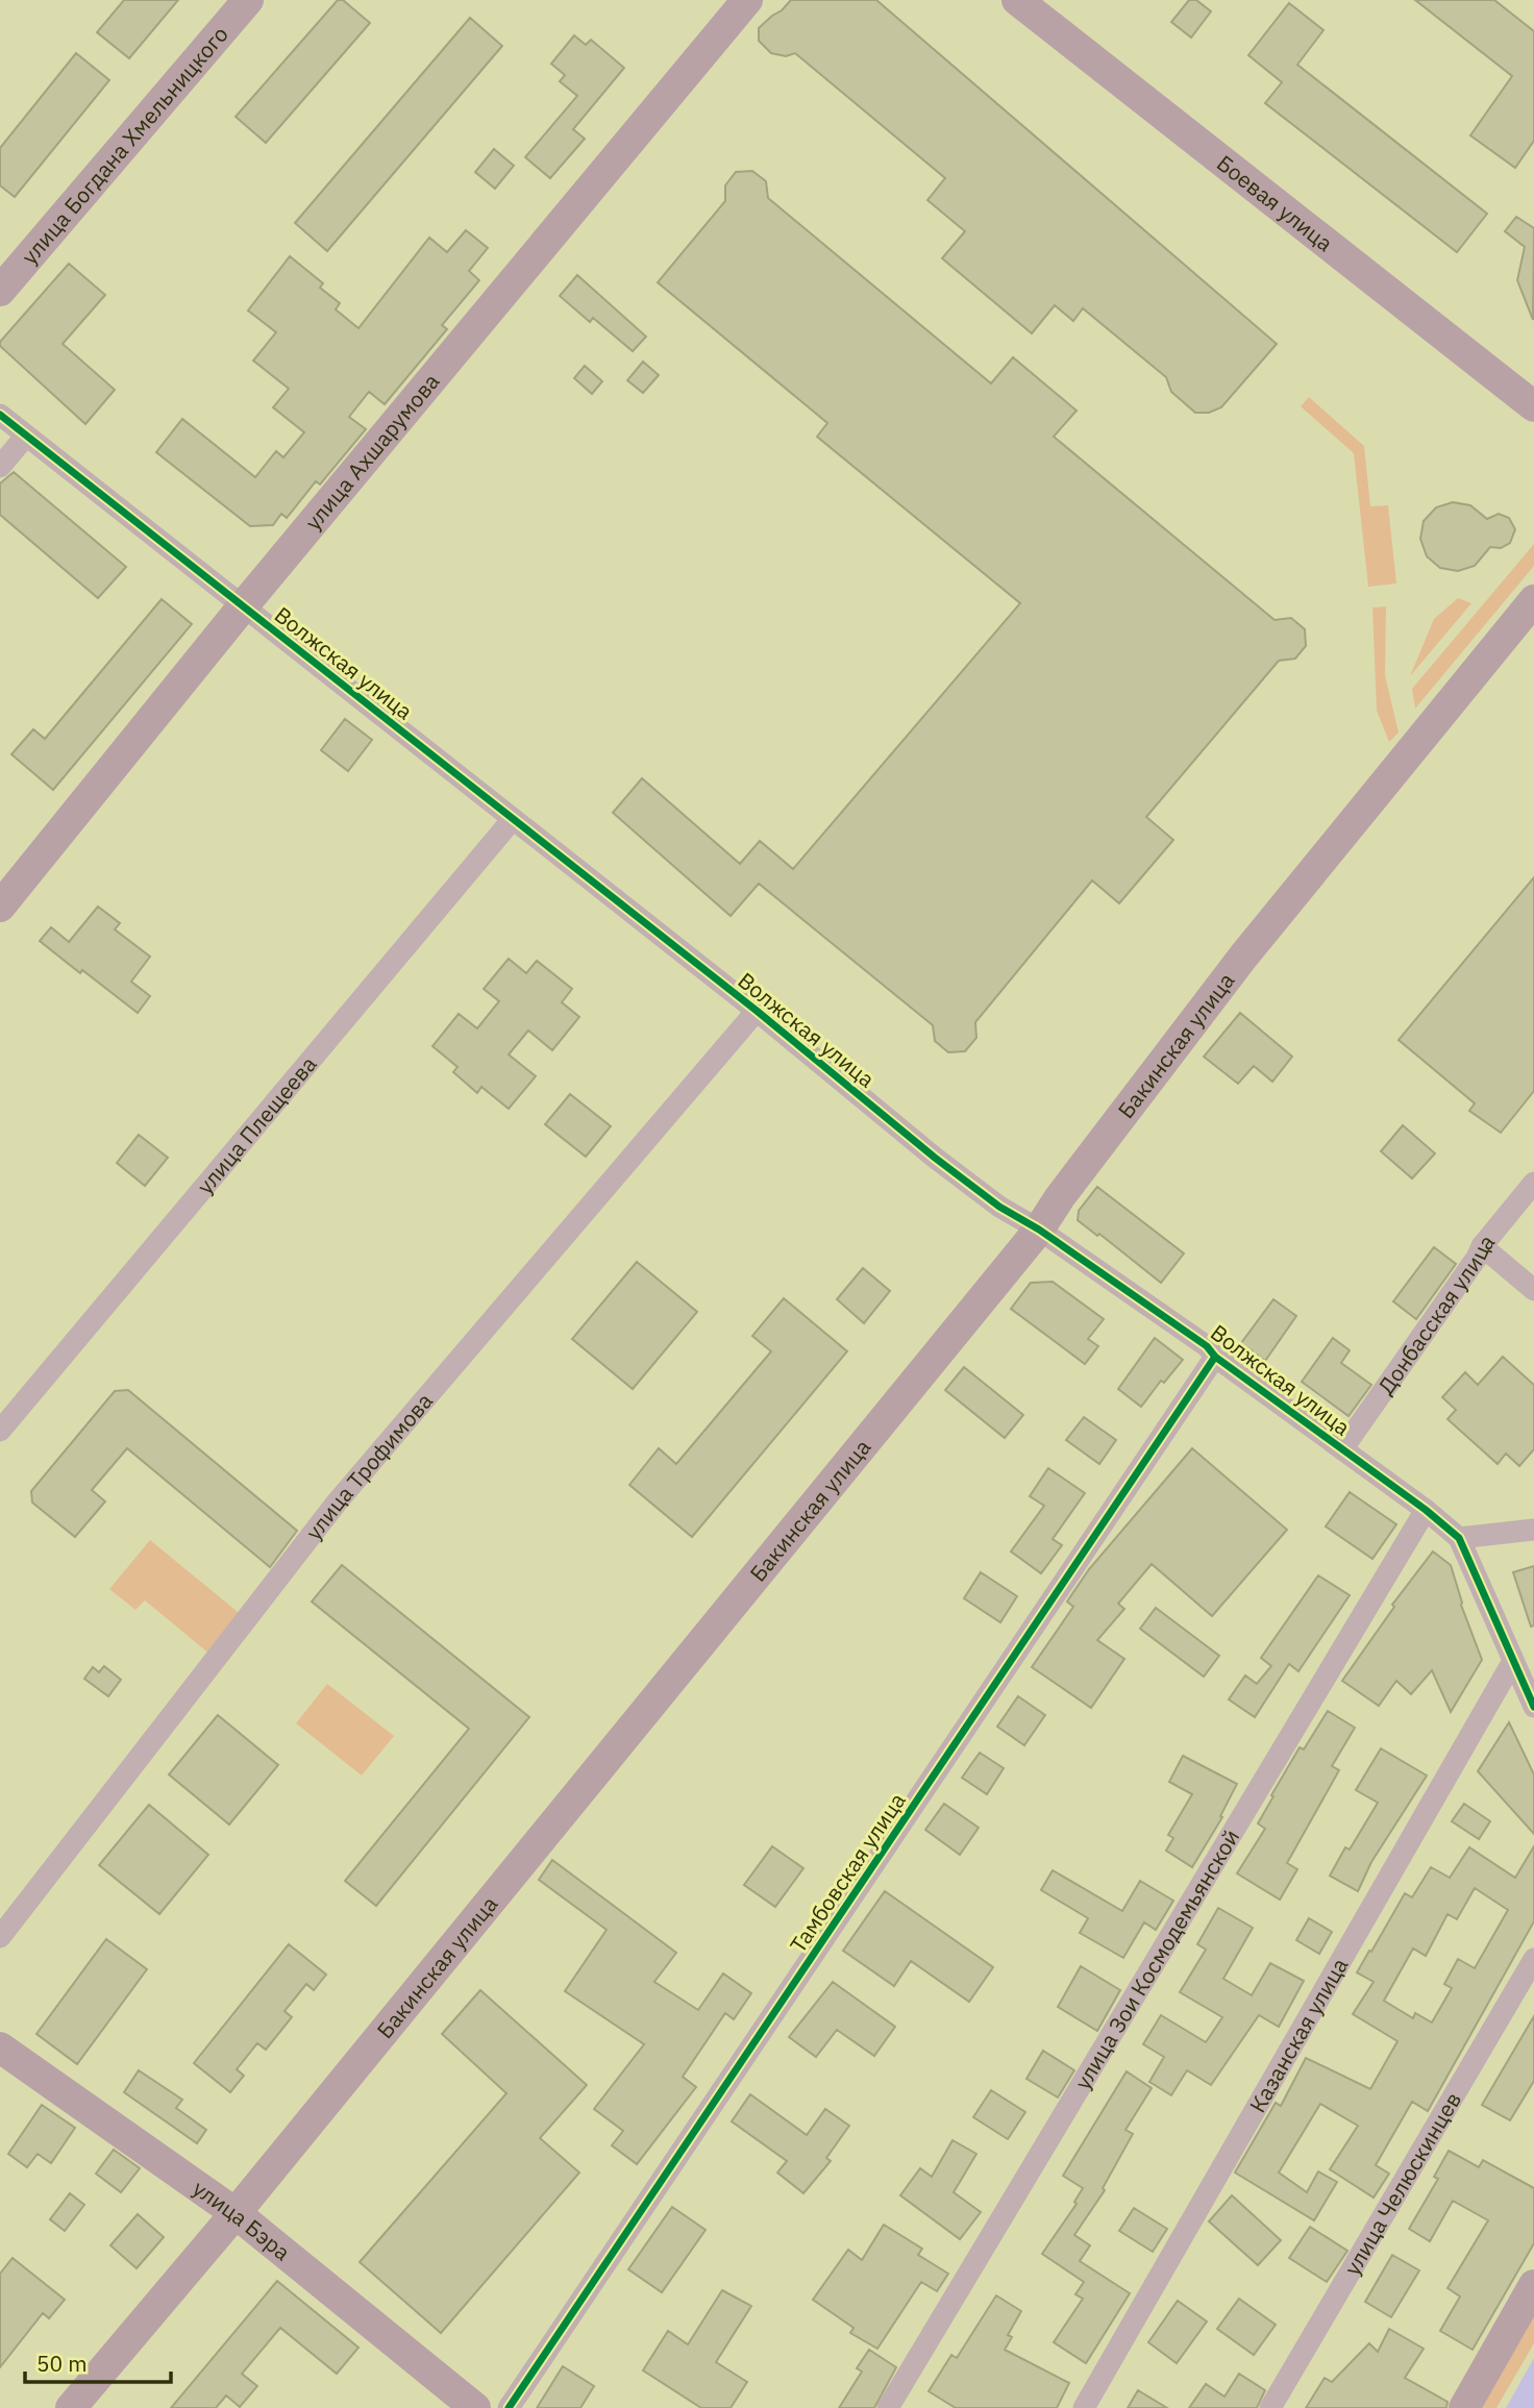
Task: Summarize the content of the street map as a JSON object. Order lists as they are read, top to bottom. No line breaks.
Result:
{"streets":{"main road":["улица Богдана Хмельницкого","Боевая улица","улица Ахшарумова","Бакинская улица","улица Бэра"],"street":["Волжская улица","улица Плещеева","Донбасская улица","улица Трофимова","Тамбовская улица","улица Зои Космодемьянской","Казанская улица","улица Челюскинцев"]},"crossings":[["улица Ахшарумова","Волжская улица"],["Волжская улица","Бакинская улица"],["Волжская улица","улица Плещеева"],["Волжская улица","Донбасская улица"],["Волжская улица","улица Трофимова"],["Волжская улица","Тамбовская улица"],["Волжская улица","улица Зои Космодемьянской"],["Волжская улица","Казанская улица"],["Бакинская улица","улица Бэра"]],"scale_bar":"50 m"}
